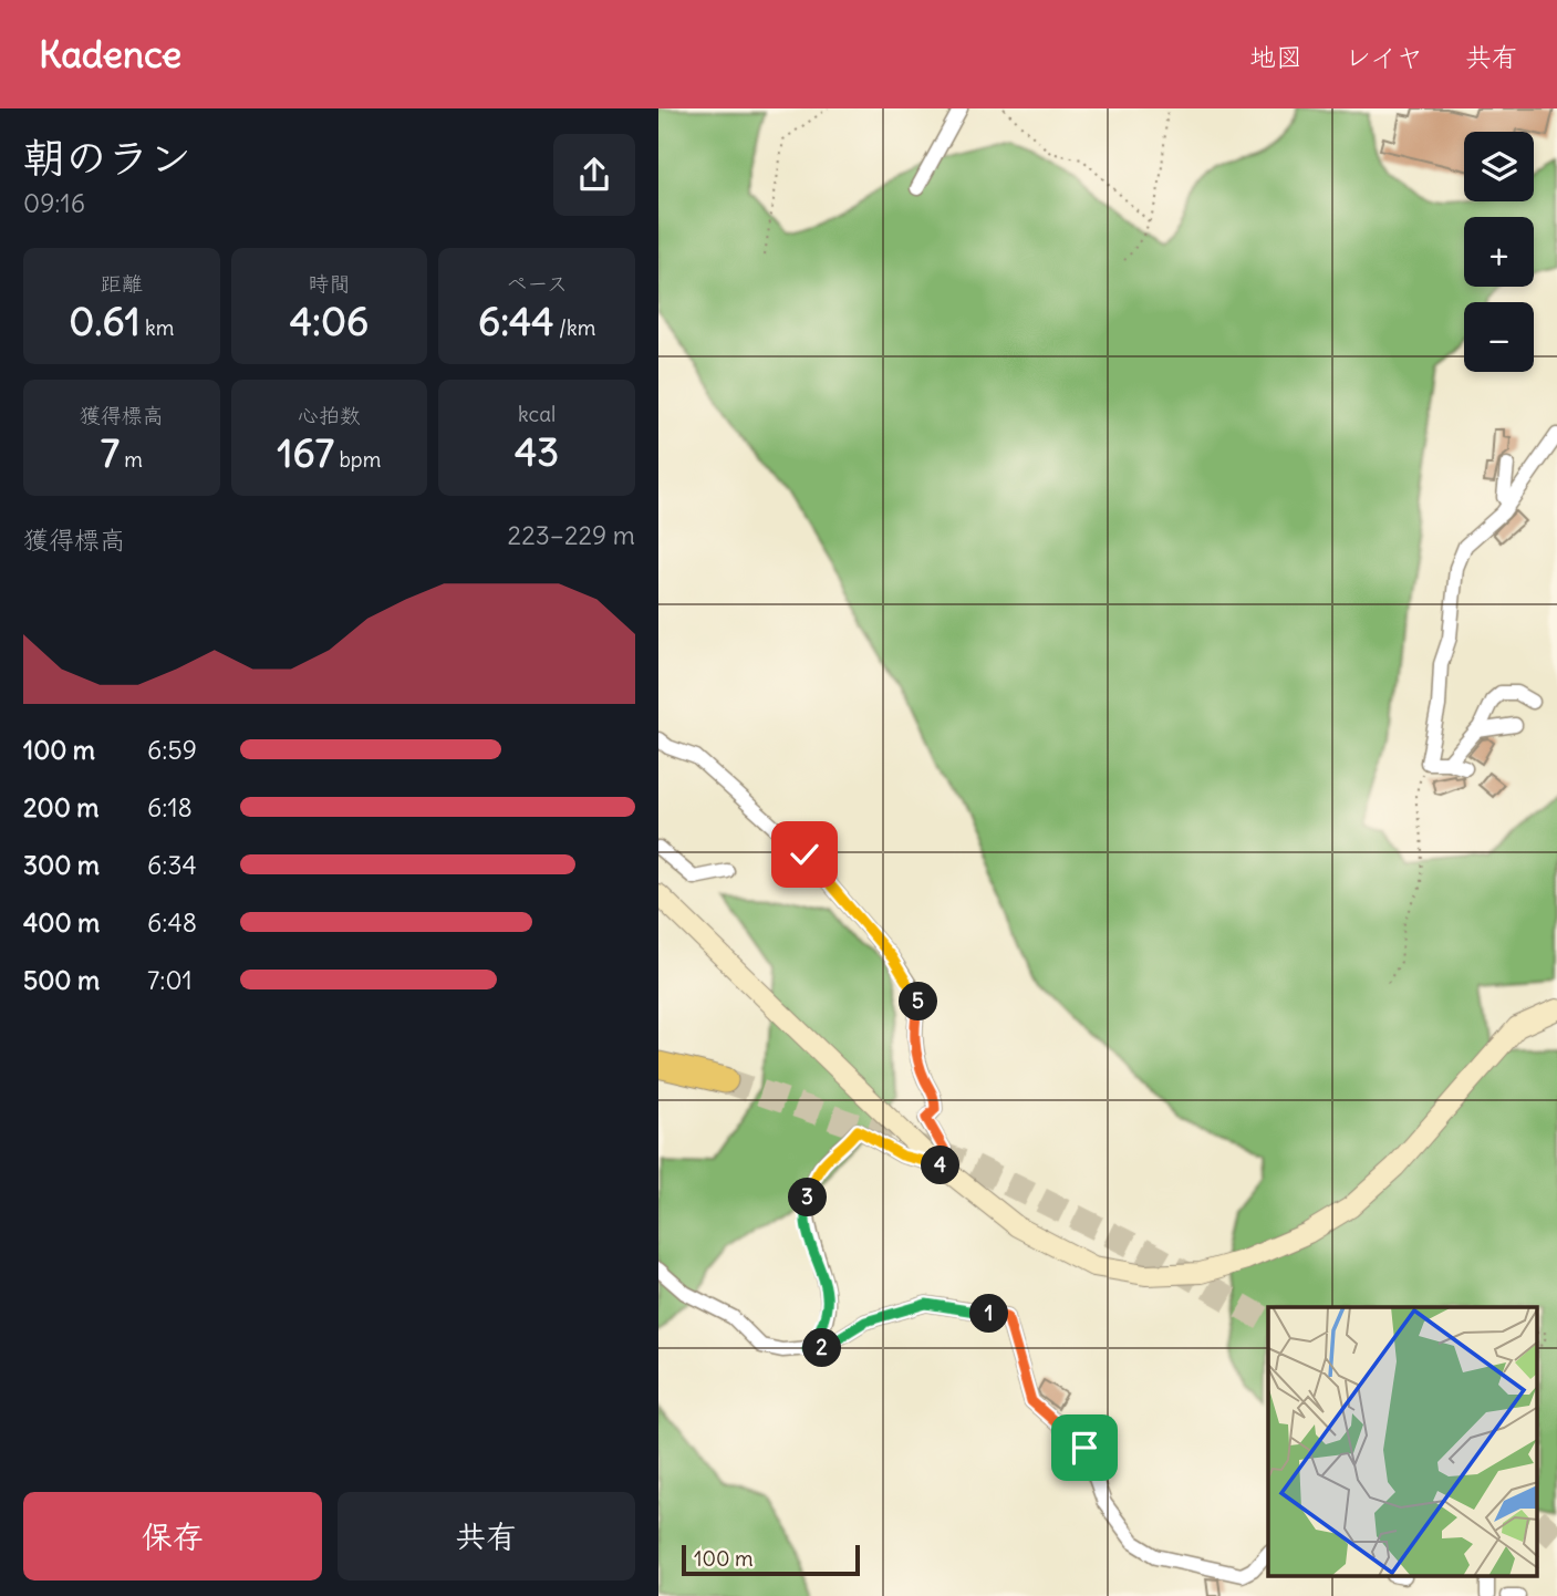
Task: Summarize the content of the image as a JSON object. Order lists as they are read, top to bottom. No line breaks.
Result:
{"scale_bar":"100 m","page":{"header":"Kadence","nav":["地図","レイヤ","共有"],"heading":["朝のラン","09:16"],"map_buttons":["+","−"],"stats":[["距離","0.61 km"],["時間","4:06"],["ペース","6:44 /km"],["獲得標高","7 m"],["心拍数","167 bpm"],["kcal","43"]],"chart":["獲得標高","223–229 m"],"list":[{"name":"100 m","note":"6:59"},{"name":"200 m","note":"6:18"},{"name":"300 m","note":"6:34"},{"name":"400 m","note":"6:48"},{"name":"500 m","note":"7:01"}],"pins":["5","4","3","1","2"],"buttons":["保存","共有"],"scale":"100 m"}}
